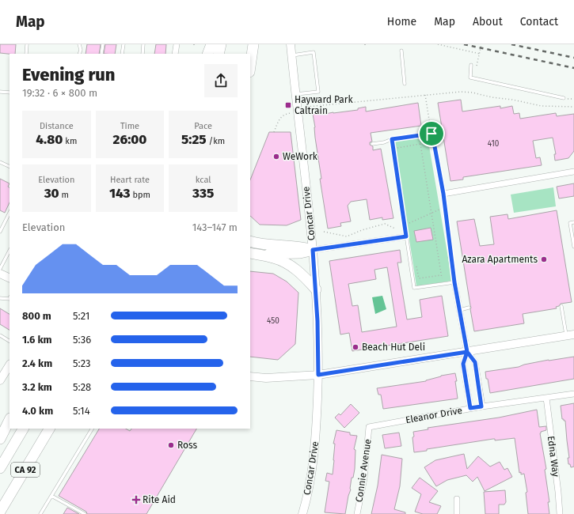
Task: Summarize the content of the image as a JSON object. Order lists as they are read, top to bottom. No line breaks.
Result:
{"streets":{"highway":["CA 92"],"main road":["Concar Drive"],"street":["Eleanor Drive","Edna Way","Connie Avenue"]},"crossings":[["Eleanor Drive","Edna Way"],["Eleanor Drive","Connie Avenue"]],"places":{"transit":["Hayward Park Caltrain"],"other":["WeWork","Azara Apartments","Beach Hut Deli","Ross"],"health":["Rite Aid"]},"house_numbers":["410","450"],"page":{"header":"Map","nav":["Home","Map","About","Contact"],"heading":["Evening run","19:32 · 6 × 800 m"],"stats":[["Distance","4.80 km"],["Time","26:00"],["Pace","5:25 /km"],["Elevation","30 m"],["Heart rate","143 bpm"],["kcal","335"]],"chart":["Elevation","143–147 m"],"list":[{"name":"800 m","note":"5:21"},{"name":"1.6 km","note":"5:36"},{"name":"2.4 km","note":"5:23"},{"name":"3.2 km","note":"5:28"},{"name":"4.0 km","note":"5:14"}]}}
